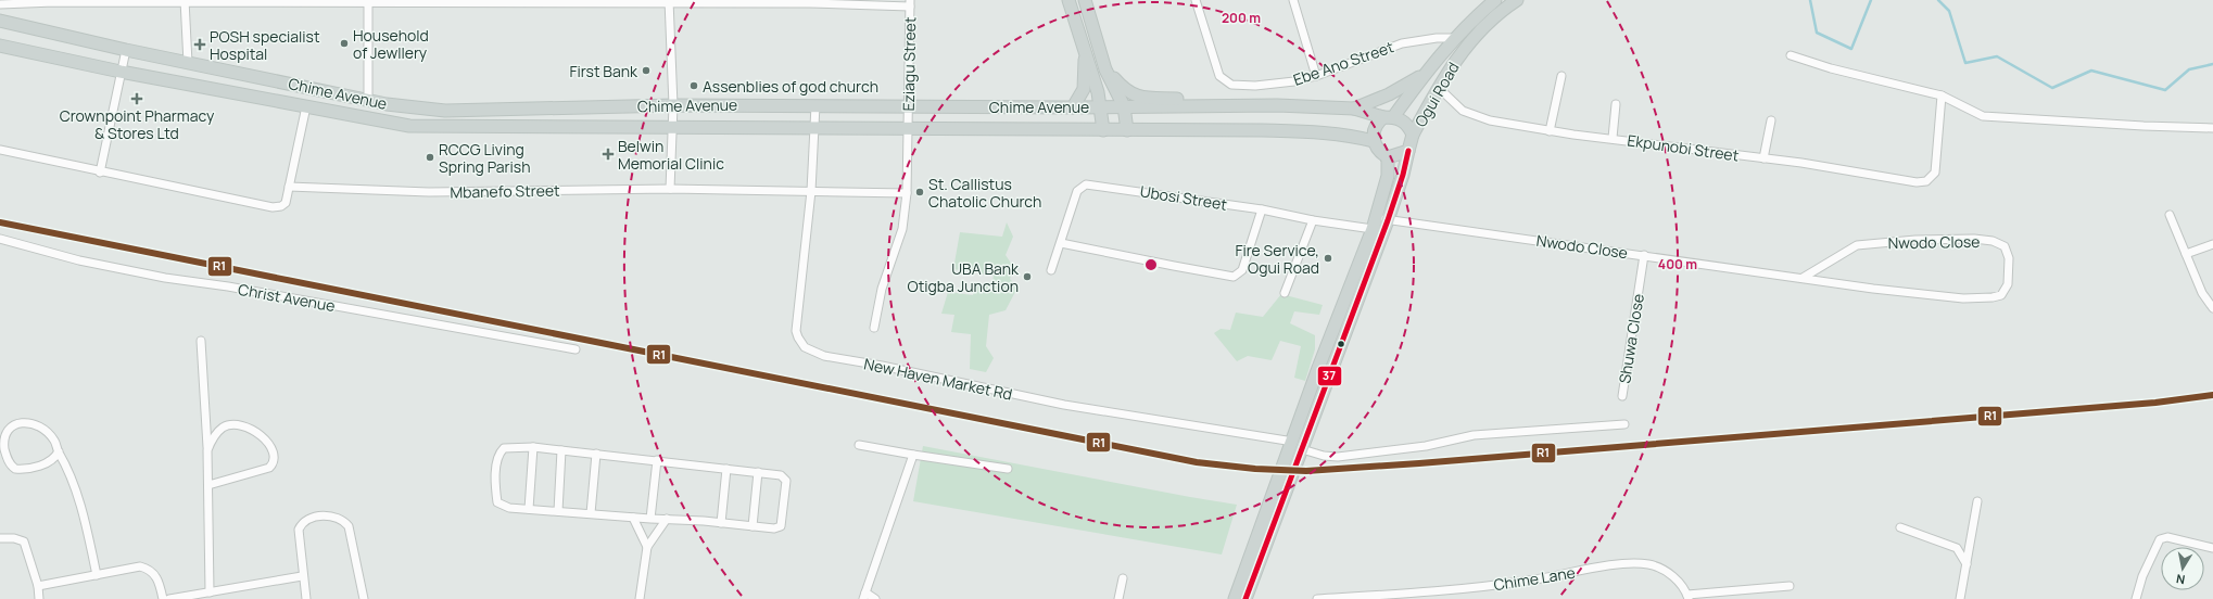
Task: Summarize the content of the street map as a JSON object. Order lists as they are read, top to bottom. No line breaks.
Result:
{"streets":{"main road":["Chime Avenue","Ogui Road"],"street":["Ebe Ano Street","Eziagu Street","Ekpunobi Street","Mbanefo Street","Ubosi Street","Nwodo Close","Christ Avenue","Shuwa Close","New Haven Market Rd","Chime Lane"]},"crossings":[["Ebe Ano Street","Ogui Road"],["Eziagu Street","Chime Avenue"],["Chime Avenue","Ogui Road"],["Chime Avenue","New Haven Market Rd"],["Ogui Road","Ekpunobi Street"],["Mbanefo Street","New Haven Market Rd"],["Nwodo Close","Shuwa Close"]],"places":{"other":["Household of Jewllery","First Bank","Assenblies of god church","RCCG Living Spring Parish","St. Callistus Chatolic Church","Fire Service, Ogui Road","UBA Bank Otigba Junction"],"health":["POSH specialist Hospital","Crownpoint Pharmacy & Stores Ltd","Belwin Memorial Clinic"]},"lines":["transit line 37","transit line R1"],"north":"bottom","rings":["200 m","400 m"]}
